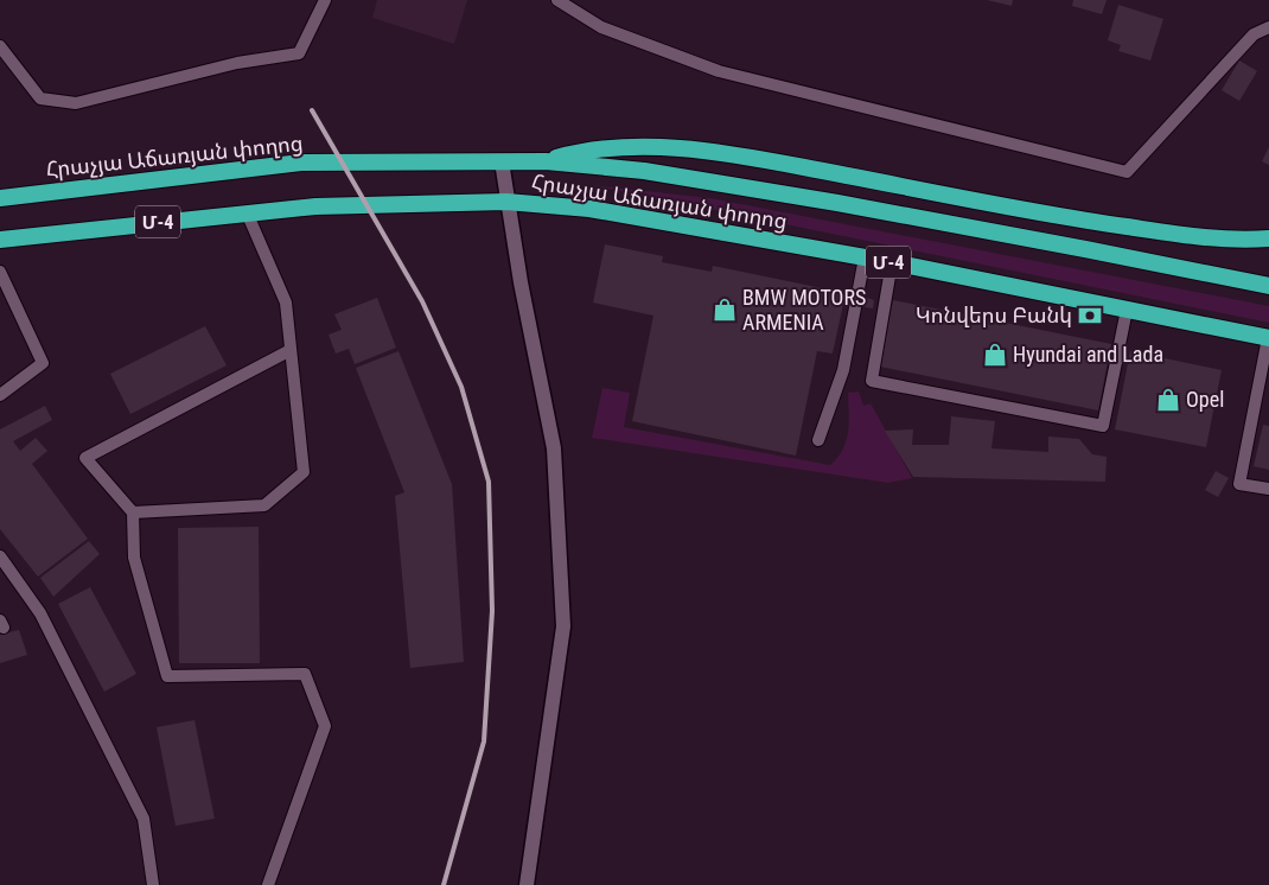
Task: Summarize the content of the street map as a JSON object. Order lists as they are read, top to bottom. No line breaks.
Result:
{"streets":{"highway":["Հրաչյա Աճառյան փողոց","Մ-4"]},"places":{"shop":["BMW MOTORS ARMENIA","Hyundai and Lada","Opel"],"bank":["Կոնվերս Բանկ"]}}
